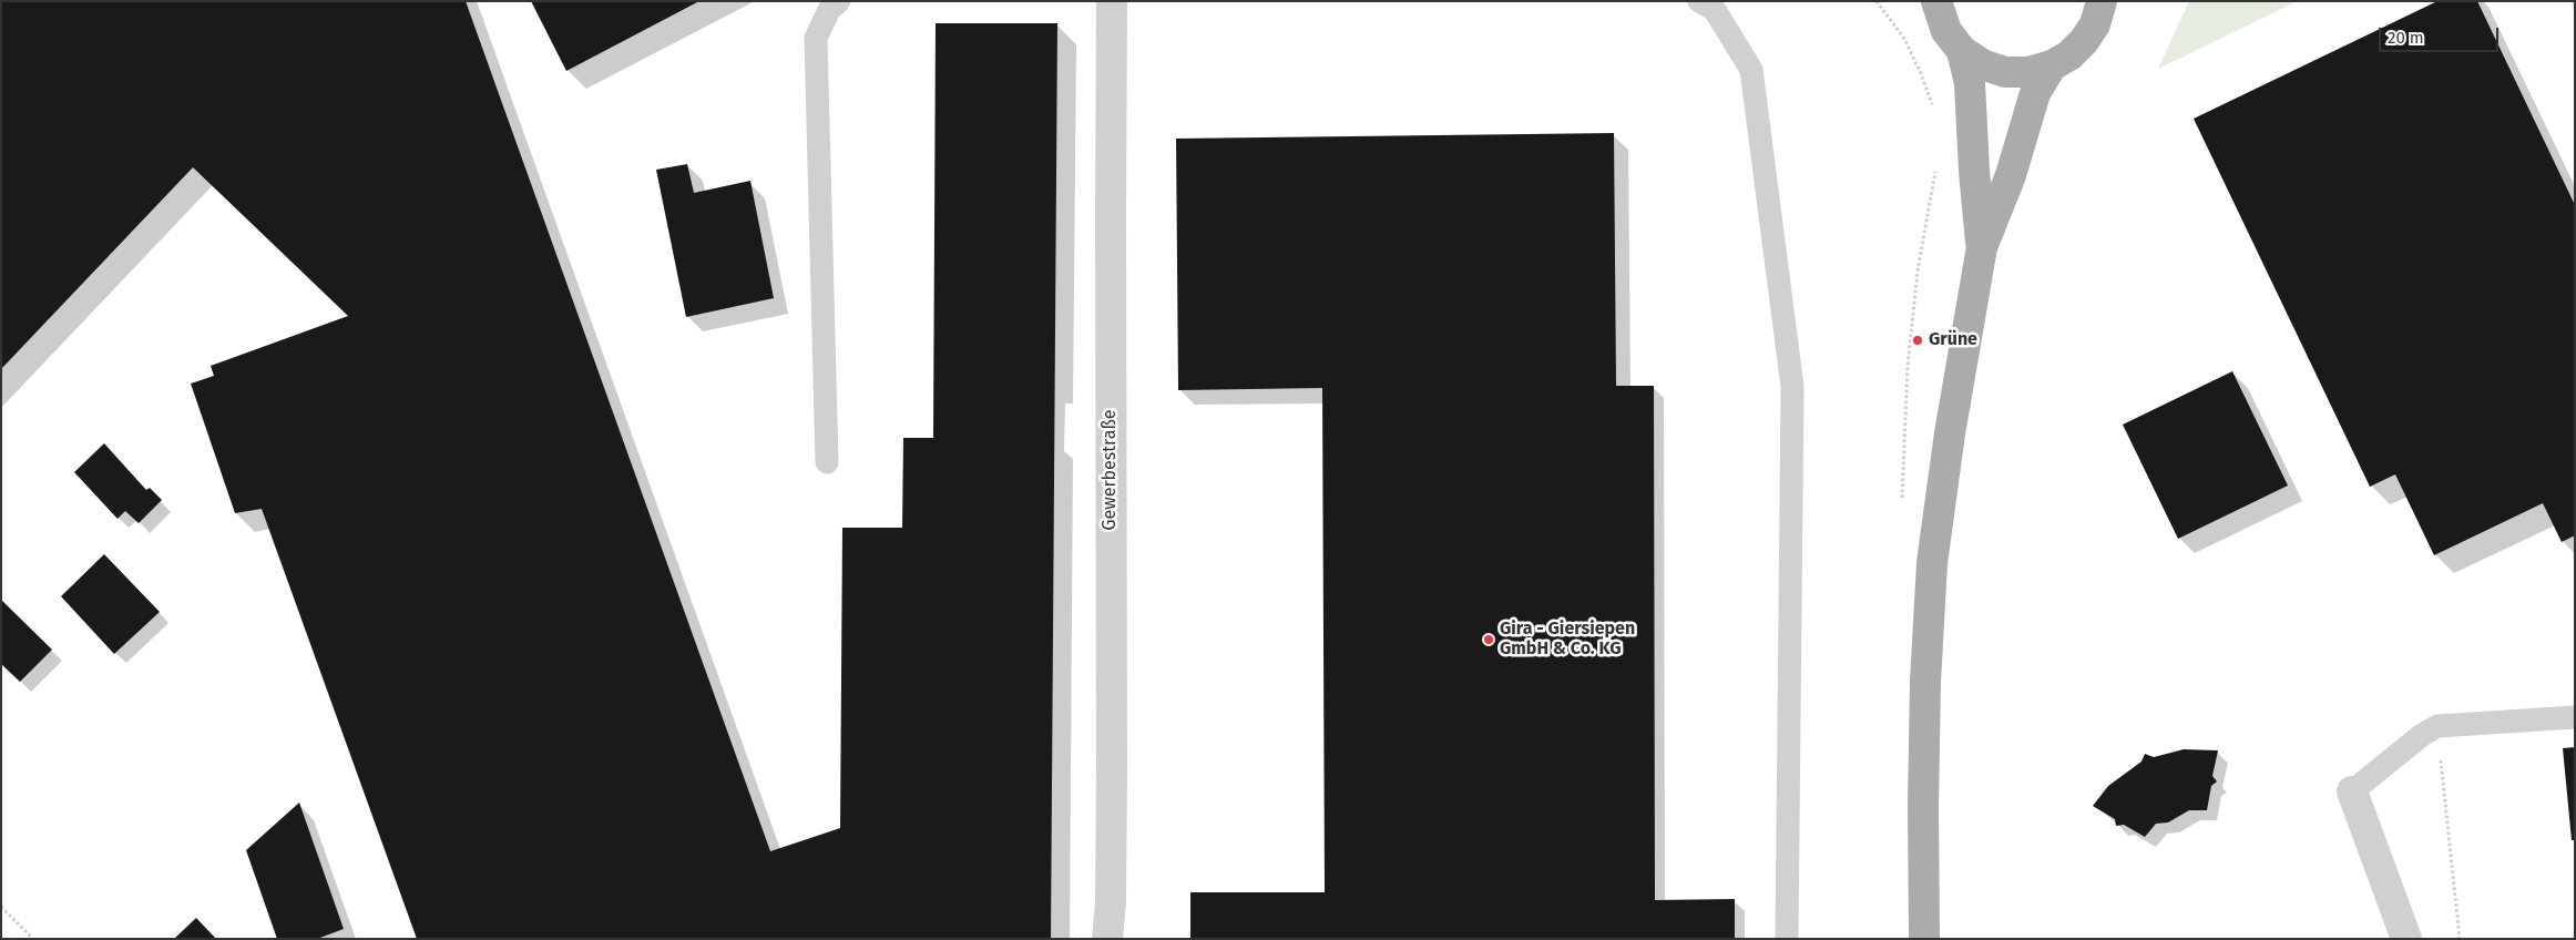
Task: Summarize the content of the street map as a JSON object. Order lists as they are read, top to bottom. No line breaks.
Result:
{"streets":{"street":["Gewerbestraße"]},"places":["Grüne","Gira - Giersiepen GmbH & Co. KG"],"scale_bar":"20 m"}
